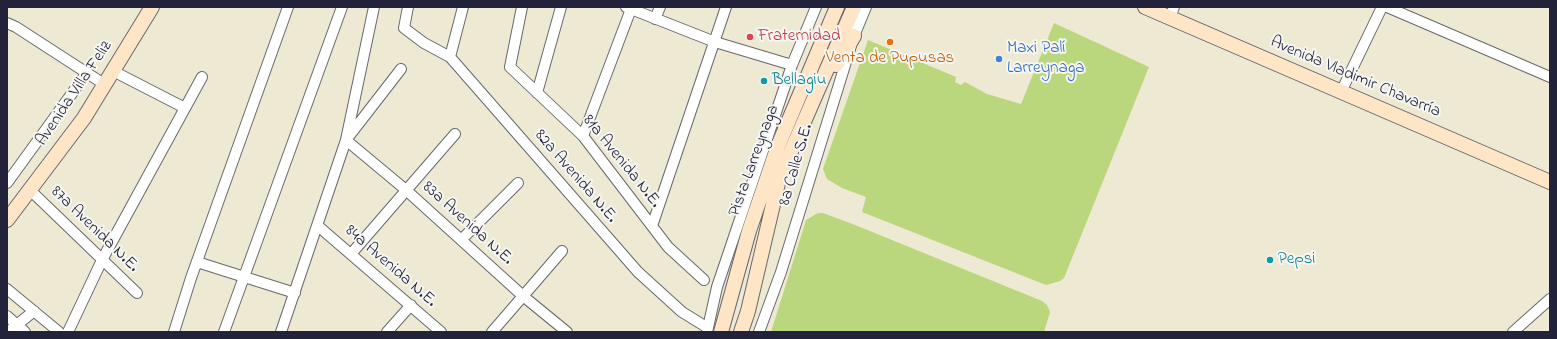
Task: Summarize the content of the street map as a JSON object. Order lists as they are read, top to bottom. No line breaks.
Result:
{"streets":{"main road":["Avenida Vladimir Chavarría","Avenida Villa Feliz","Pista Larreynaga"],"street":["81a Avenida N.E.","8a Calle S.E.","82a Avenida N.E.","83a Avenida N.E.","87a Avenida N.E.","84a Avenida N.E."]},"crossings":[["Avenida Villa Feliz","87a Avenida N.E."],["Pista Larreynaga","82a Avenida N.E."]],"places":["Fraternidad","Venta de Pupusas","Maxi Palí Larreynaga","Bellagiu","Pepsi"]}
